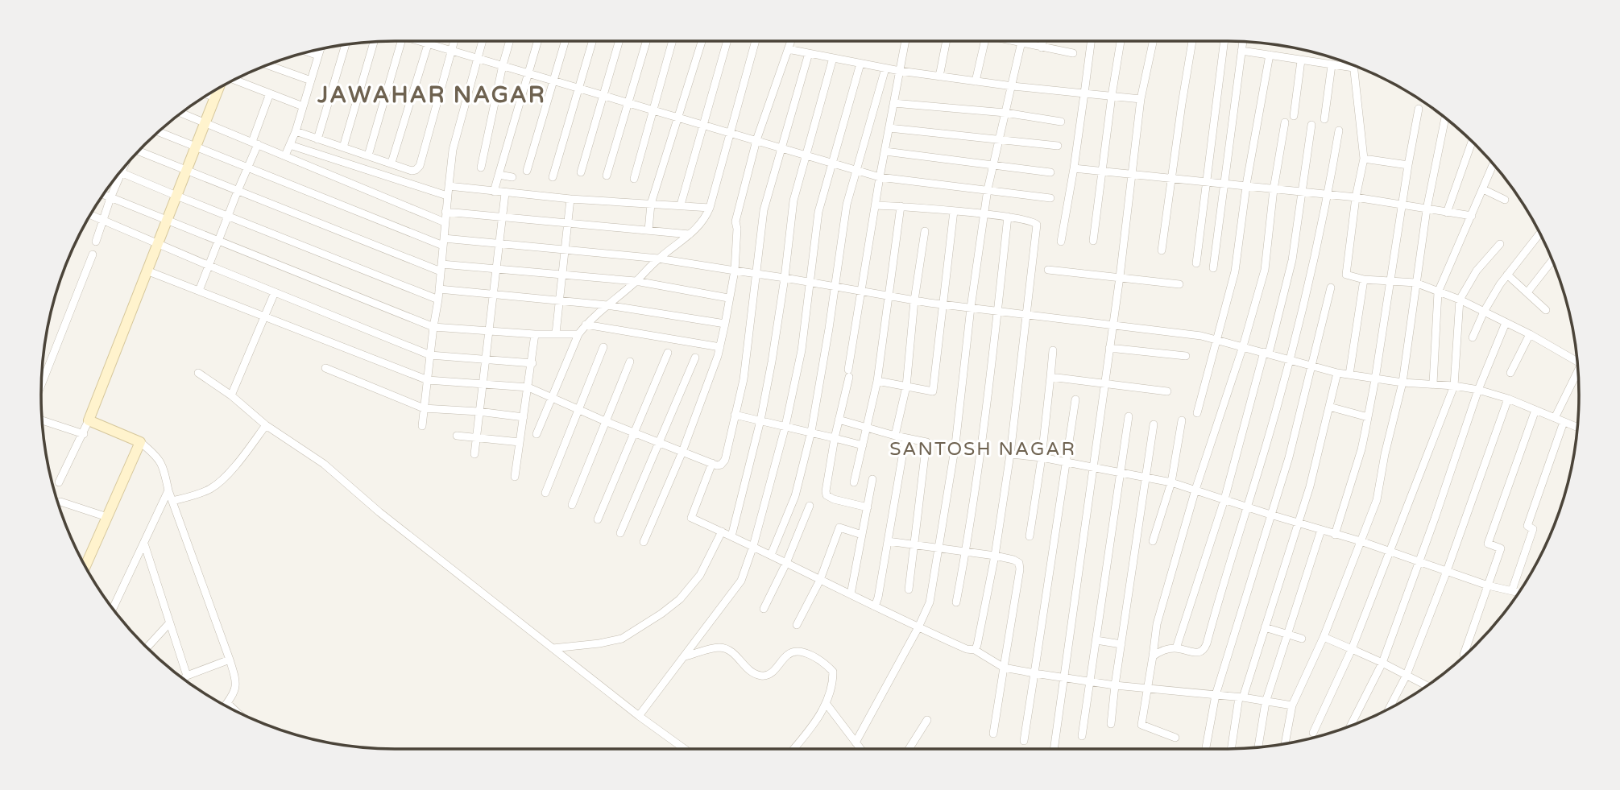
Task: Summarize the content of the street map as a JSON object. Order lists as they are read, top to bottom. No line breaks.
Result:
{"districts":["JAWAHAR NAGAR","SANTOSH NAGAR"]}
